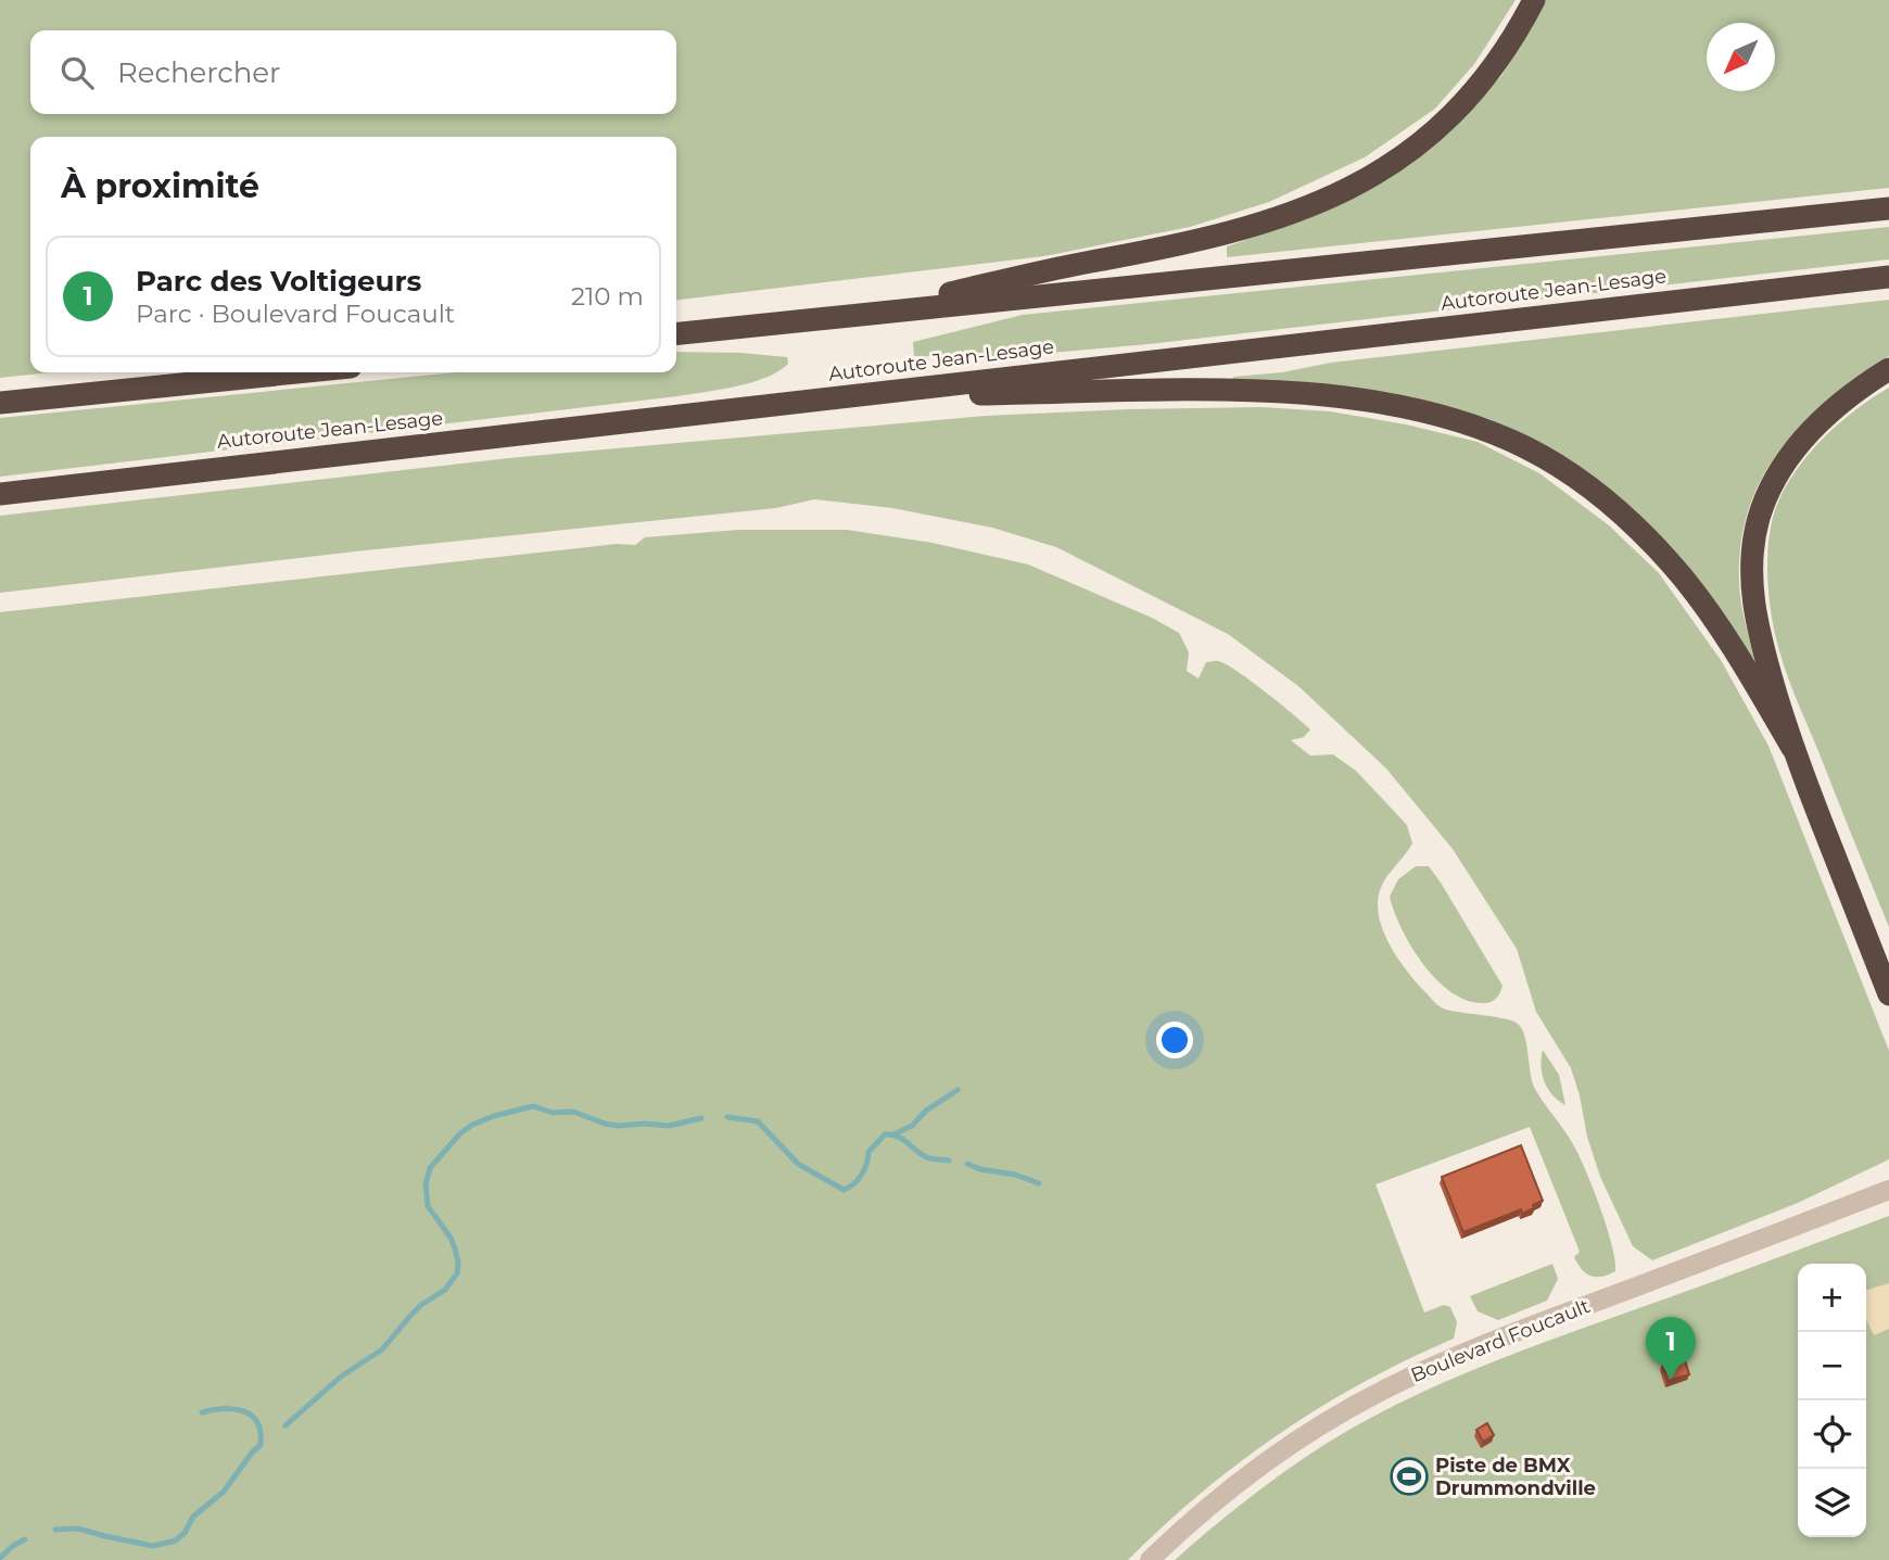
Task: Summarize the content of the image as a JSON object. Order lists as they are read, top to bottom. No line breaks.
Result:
{"streets":{"highway":["Autoroute Jean-Lesage"],"street":["Boulevard Foucault"]},"places":{"sports":["Piste de BMX Drummondville"]},"north":"bottom left","page":{"search":"Rechercher","heading":"À proximité","list":[{"mark":"1","name":"Parc des Voltigeurs","note":"Parc · Boulevard Foucault","value":"210 m"}],"map_buttons":["+","−"],"pins":"1"}}
